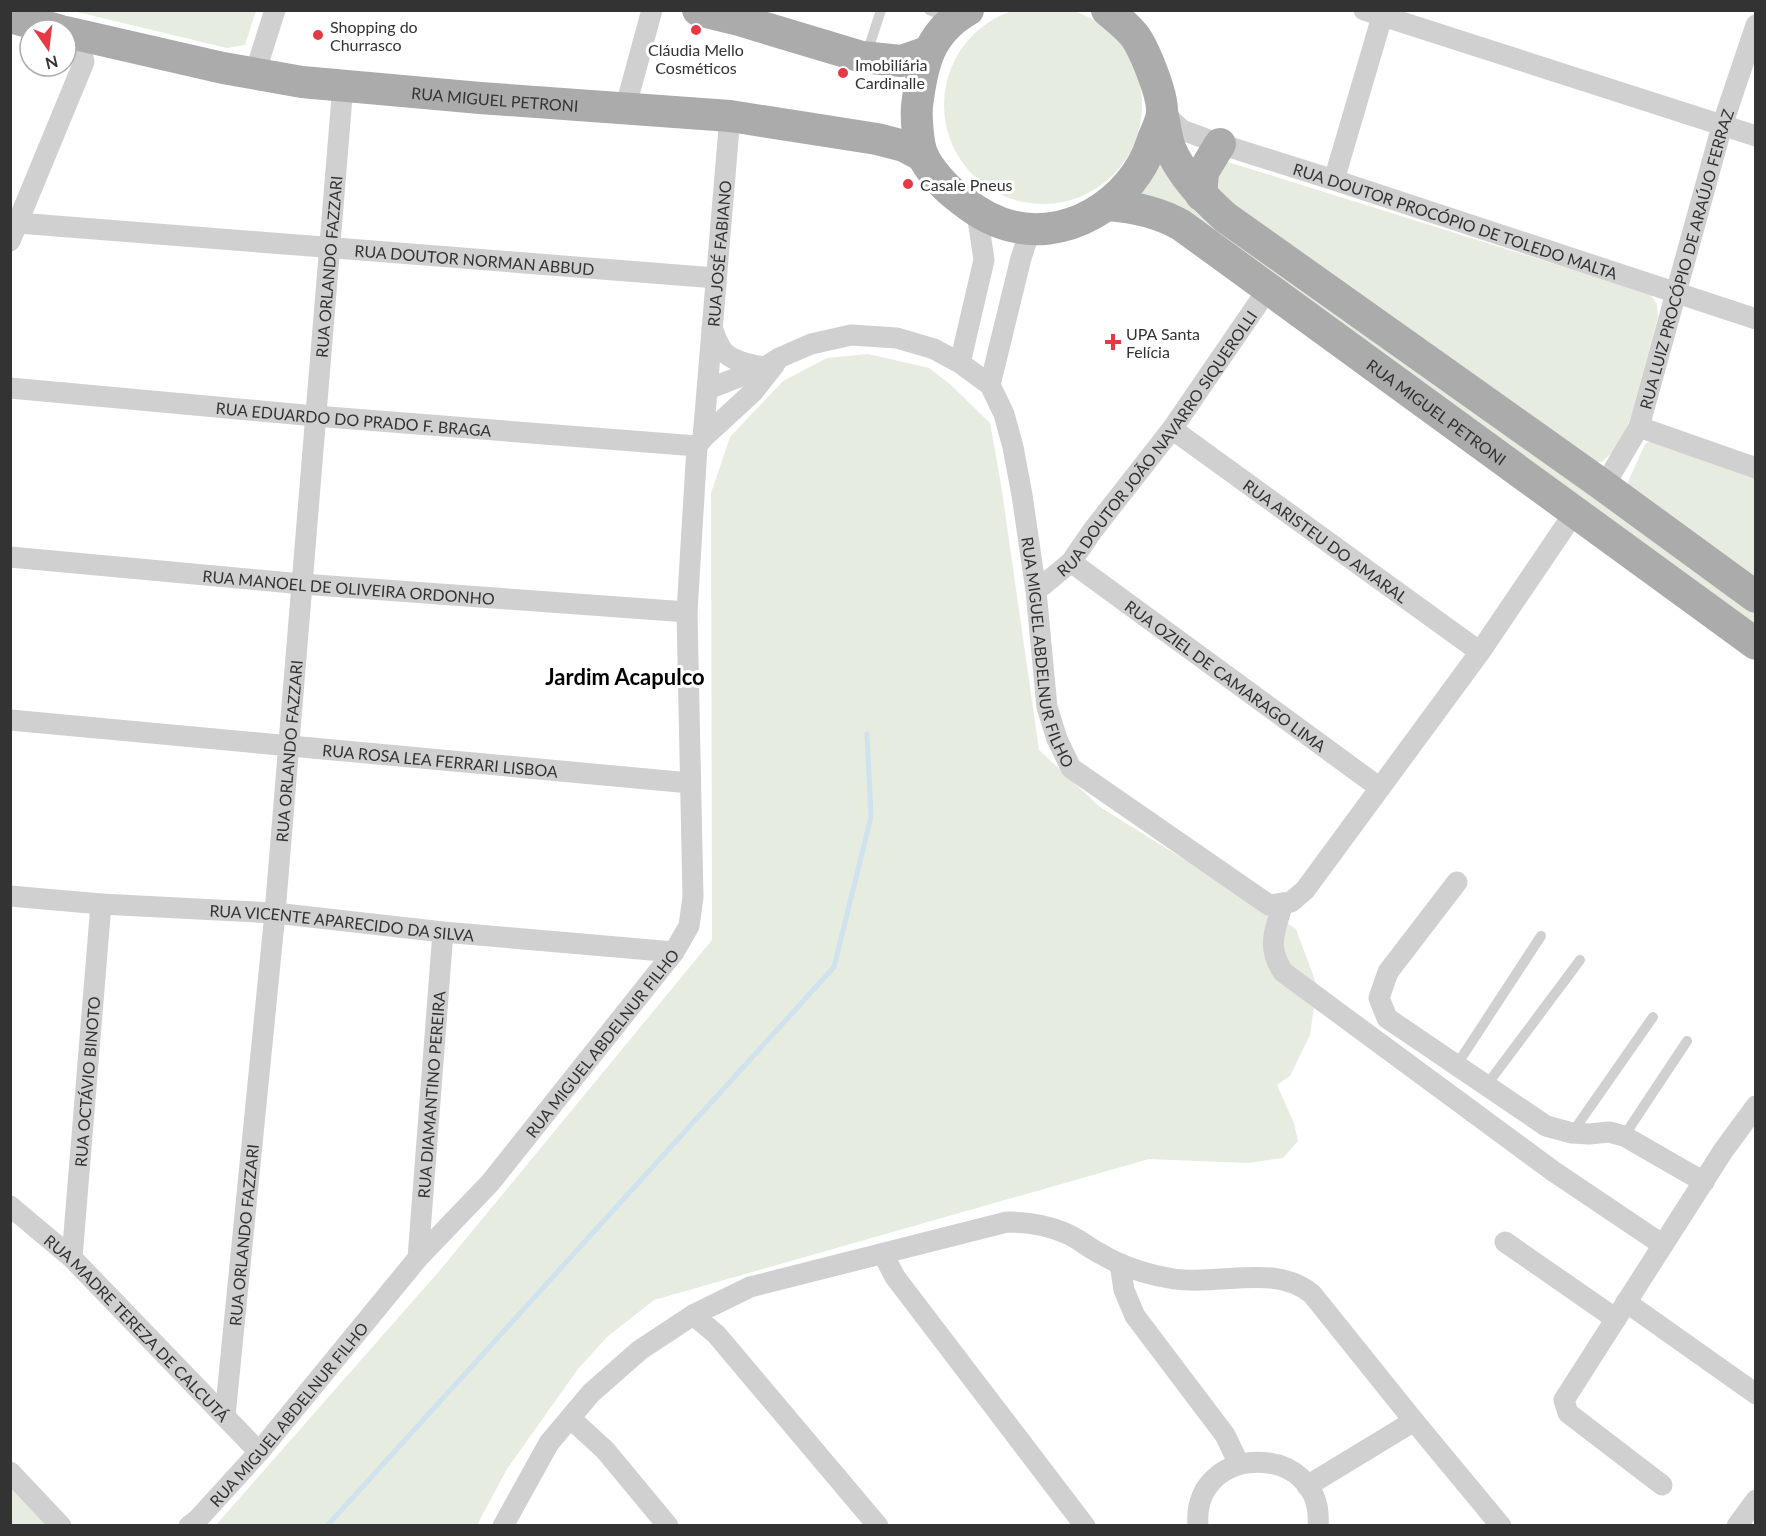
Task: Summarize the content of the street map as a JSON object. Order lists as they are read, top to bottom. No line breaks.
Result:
{"streets":{"main road":["RUA MIGUEL PETRONI"],"street":["RUA DOUTOR PROCÓPIO DE TOLEDO MALTA","RUA JOSÉ FABIANO","RUA DOUTOR NORMAN ABBUD","RUA LUIZ PROCÓPIO DE ARAÚJO FERRAZ","RUA ORLANDO FAZZARI","RUA EDUARDO DO PRADO F. BRAGA","RUA DOUTOR JOÃO NAVARRO SIQUEROLLI","RUA ARISTEU DO AMARAL","RUA MANOEL DE OLIVEIRA ORDONHO","RUA MIGUEL ABDELNUR FILHO","RUA OZIEL DE CAMARAGO LIMA","RUA ROSA LEA FERRARI LISBOA","RUA VICENTE APARECIDO DA SILVA","RUA OCTÁVIO BINOTO","RUA DIAMANTINO PEREIRA","RUA MADRE TEREZA DE CALCUTÁ"]},"crossings":[["RUA MIGUEL PETRONI","RUA JOSÉ FABIANO"],["RUA MIGUEL PETRONI","RUA ORLANDO FAZZARI"],["RUA MIGUEL PETRONI","RUA DOUTOR JOÃO NAVARRO SIQUEROLLI"],["RUA DOUTOR PROCÓPIO DE TOLEDO MALTA","RUA LUIZ PROCÓPIO DE ARAÚJO FERRAZ"],["RUA JOSÉ FABIANO","RUA DOUTOR NORMAN ABBUD"],["RUA JOSÉ FABIANO","RUA MIGUEL ABDELNUR FILHO"],["RUA DOUTOR NORMAN ABBUD","RUA ORLANDO FAZZARI"],["RUA ORLANDO FAZZARI","RUA EDUARDO DO PRADO F. BRAGA"],["RUA ORLANDO FAZZARI","RUA MANOEL DE OLIVEIRA ORDONHO"],["RUA ORLANDO FAZZARI","RUA ROSA LEA FERRARI LISBOA"],["RUA ORLANDO FAZZARI","RUA VICENTE APARECIDO DA SILVA"],["RUA ORLANDO FAZZARI","RUA MADRE TEREZA DE CALCUTÁ"],["RUA EDUARDO DO PRADO F. BRAGA","RUA MIGUEL ABDELNUR FILHO"],["RUA DOUTOR JOÃO NAVARRO SIQUEROLLI","RUA ARISTEU DO AMARAL"],["RUA DOUTOR JOÃO NAVARRO SIQUEROLLI","RUA MIGUEL ABDELNUR FILHO"],["RUA DOUTOR JOÃO NAVARRO SIQUEROLLI","RUA OZIEL DE CAMARAGO LIMA"],["RUA MANOEL DE OLIVEIRA ORDONHO","RUA MIGUEL ABDELNUR FILHO"],["RUA MIGUEL ABDELNUR FILHO","RUA ROSA LEA FERRARI LISBOA"],["RUA MIGUEL ABDELNUR FILHO","RUA VICENTE APARECIDO DA SILVA"],["RUA MIGUEL ABDELNUR FILHO","RUA DIAMANTINO PEREIRA"],["RUA MIGUEL ABDELNUR FILHO","RUA MADRE TEREZA DE CALCUTÁ"],["RUA VICENTE APARECIDO DA SILVA","RUA OCTÁVIO BINOTO"],["RUA VICENTE APARECIDO DA SILVA","RUA DIAMANTINO PEREIRA"],["RUA OCTÁVIO BINOTO","RUA MADRE TEREZA DE CALCUTÁ"]],"districts":["Jardim Acapulco"],"places":{"other":["Cláudia Mello Cosméticos","Shopping do Churrasco","Imobiliária Cardinalle","Casale Pneus"],"health":["UPA Santa Felícia"]},"north":"bottom"}
